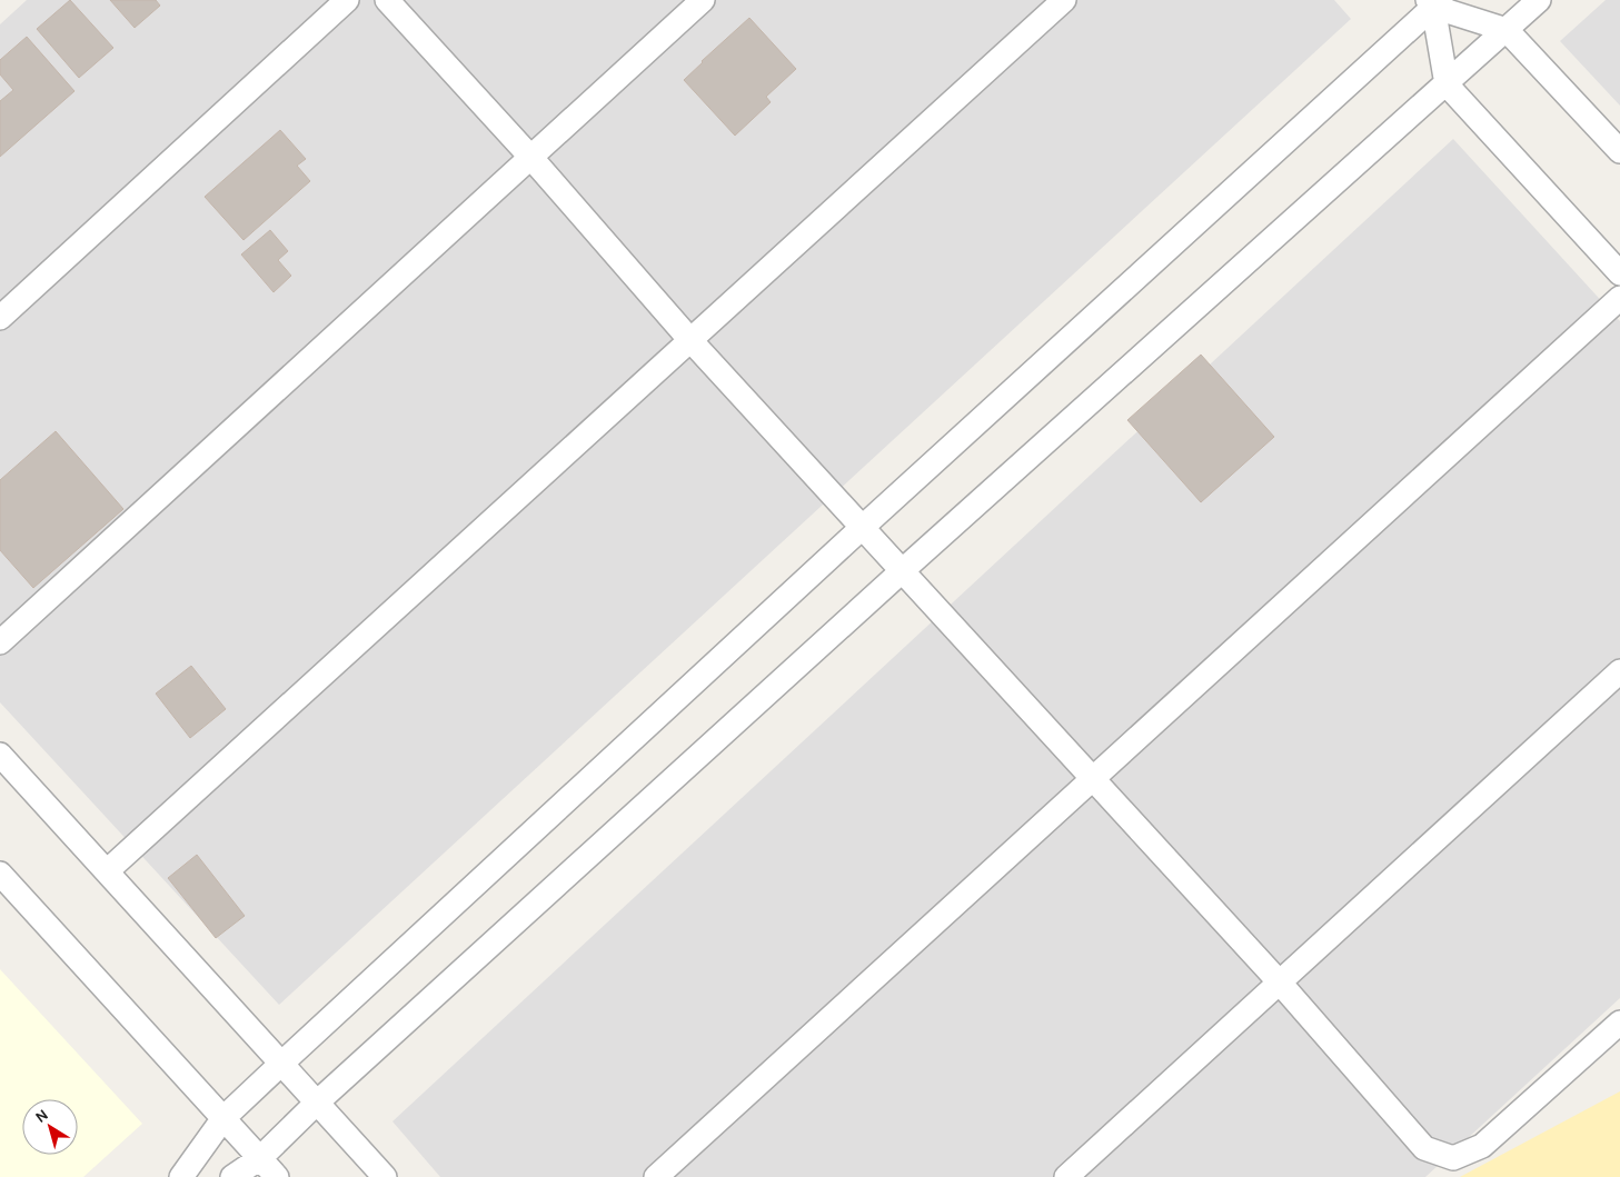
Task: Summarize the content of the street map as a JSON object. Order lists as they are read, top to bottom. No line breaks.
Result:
{"north":"top left"}
